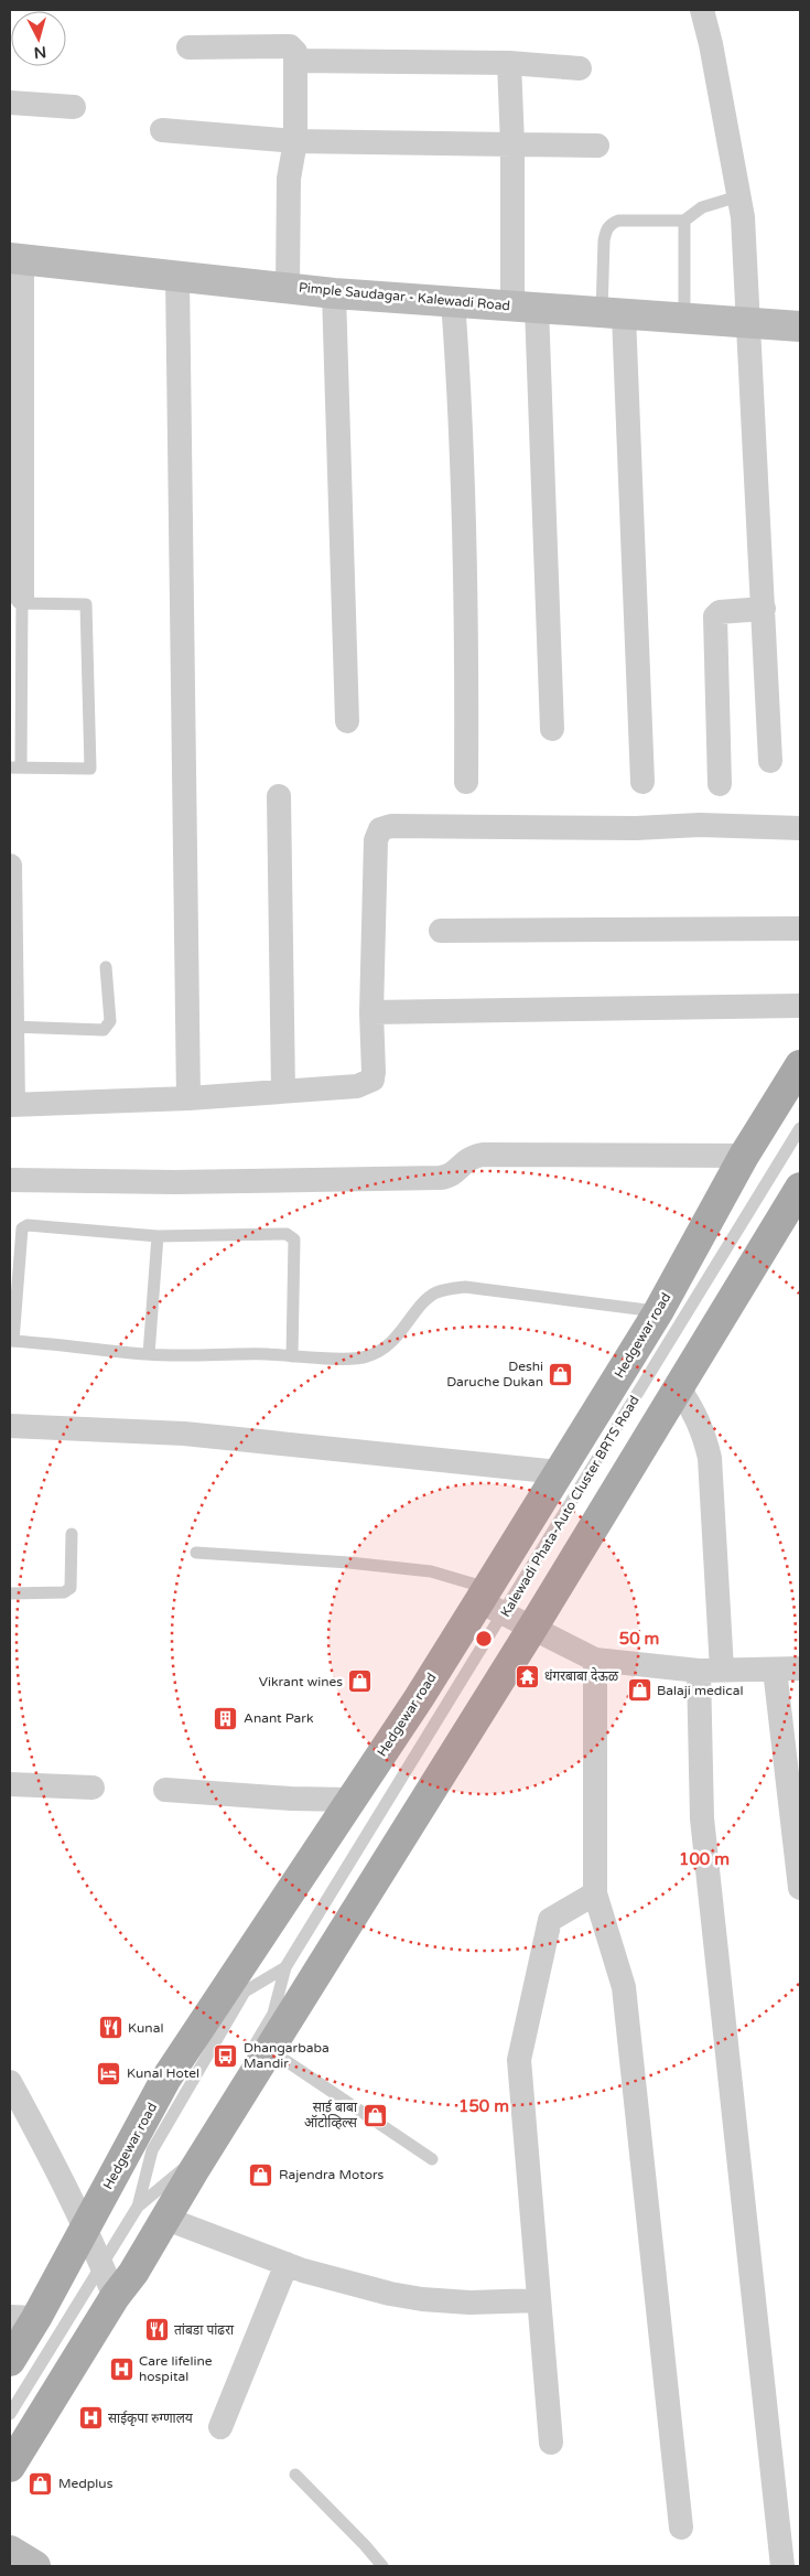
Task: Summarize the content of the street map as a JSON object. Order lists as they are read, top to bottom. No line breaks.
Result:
{"streets":{"main road":["Pimple Saudagar - Kalewadi Road","Hedgewar road"],"lane":["Kalewadi Phata-Auto Cluster BRTS Road"]},"crossings":[["Hedgewar road","Kalewadi Phata-Auto Cluster BRTS Road"]],"places":{"shop":["Deshi Daruche Dukan","Vikrant wines","Balaji medical","साई बाबा ऑटोव्हिल्स","Rajendra Motors","Medplus"],"temple":["धंगरबाबा देऊळ"],"building":["Anant Park"],"restaurant":["Kunal","तांबडा पांढरा"],"bus stop":["Dhangarbaba Mandir"],"hotel":["Kunal Hotel"],"hospital":["Care lifeline hospital","साईकृपा रुग्णालय"]},"north":"bottom","rings":["50 m","100 m","150 m"]}
